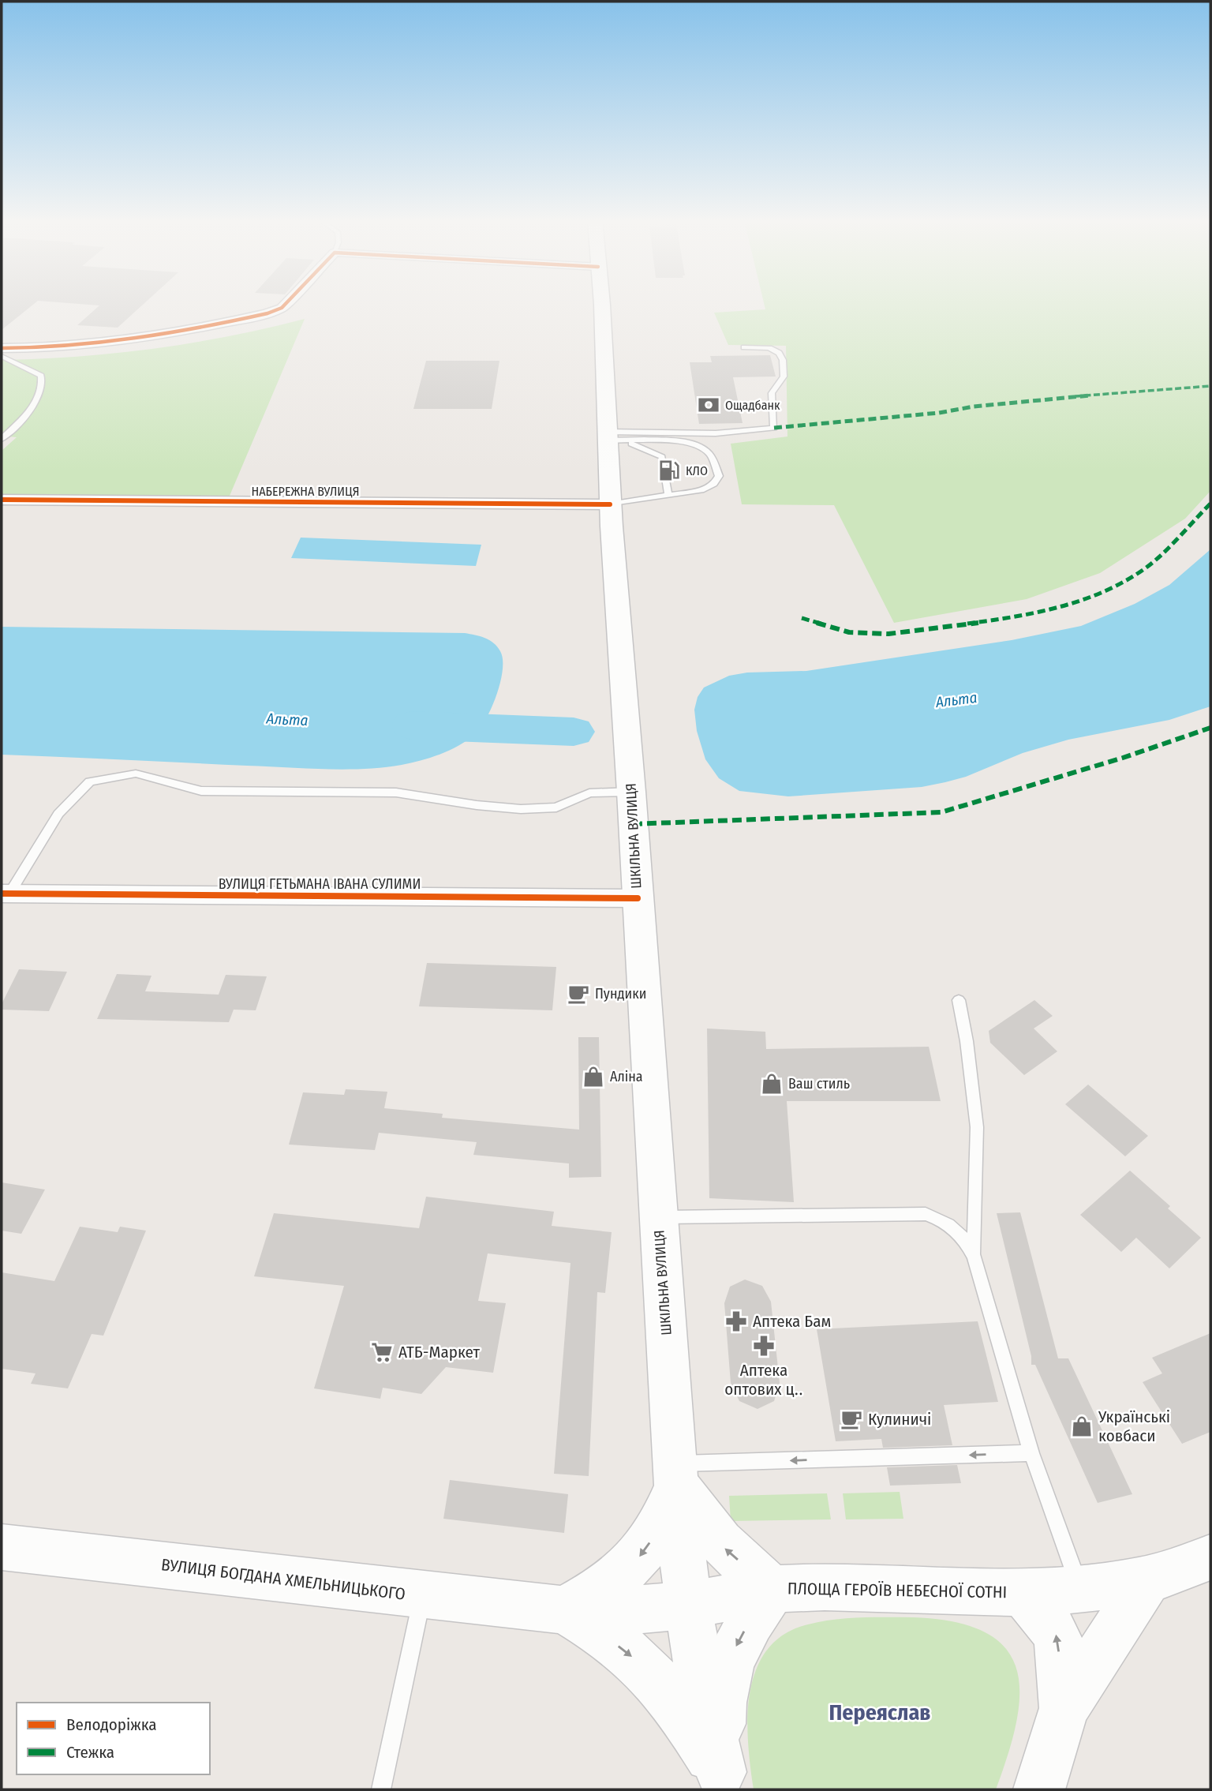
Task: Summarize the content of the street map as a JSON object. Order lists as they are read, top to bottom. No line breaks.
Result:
{"streets":{"main road":["ШКІЛЬНА ВУЛИЦЯ","ВУЛИЦЯ БОГДАНА ХМЕЛЬНИЦЬКОГО","ПЛОЩА ГЕРОЇВ НЕБЕСНОЇ СОТНІ"],"street":["НАБЕРЕЖНА ВУЛИЦЯ","ВУЛИЦЯ ГЕТЬМАНА ІВАНА СУЛИМИ"]},"crossings":[["НАБЕРЕЖНА ВУЛИЦЯ","ШКІЛЬНА ВУЛИЦЯ"],["ШКІЛЬНА ВУЛИЦЯ","ВУЛИЦЯ ГЕТЬМАНА ІВАНА СУЛИМИ"],["ШКІЛЬНА ВУЛИЦЯ","ВУЛИЦЯ БОГДАНА ХМЕЛЬНИЦЬКОГО"],["ШКІЛЬНА ВУЛИЦЯ","ПЛОЩА ГЕРОЇВ НЕБЕСНОЇ СОТНІ"],["ВУЛИЦЯ БОГДАНА ХМЕЛЬНИЦЬКОГО","ПЛОЩА ГЕРОЇВ НЕБЕСНОЇ СОТНІ"]],"districts":["Переяслав"],"water":["Альта"],"places":{"bank":["Ощадбанк"],"fuel station":["КЛО"],"cafe":["Пундики","Кулиничі"],"shop":["Аліна","Ваш стиль","Українські ковбаси"],"pharmacy":["Аптека Бам","Аптека оптових ц‥"],"supermarket":["АТБ-Маркет"]},"legend":["Велодоріжка","Стежка"]}
